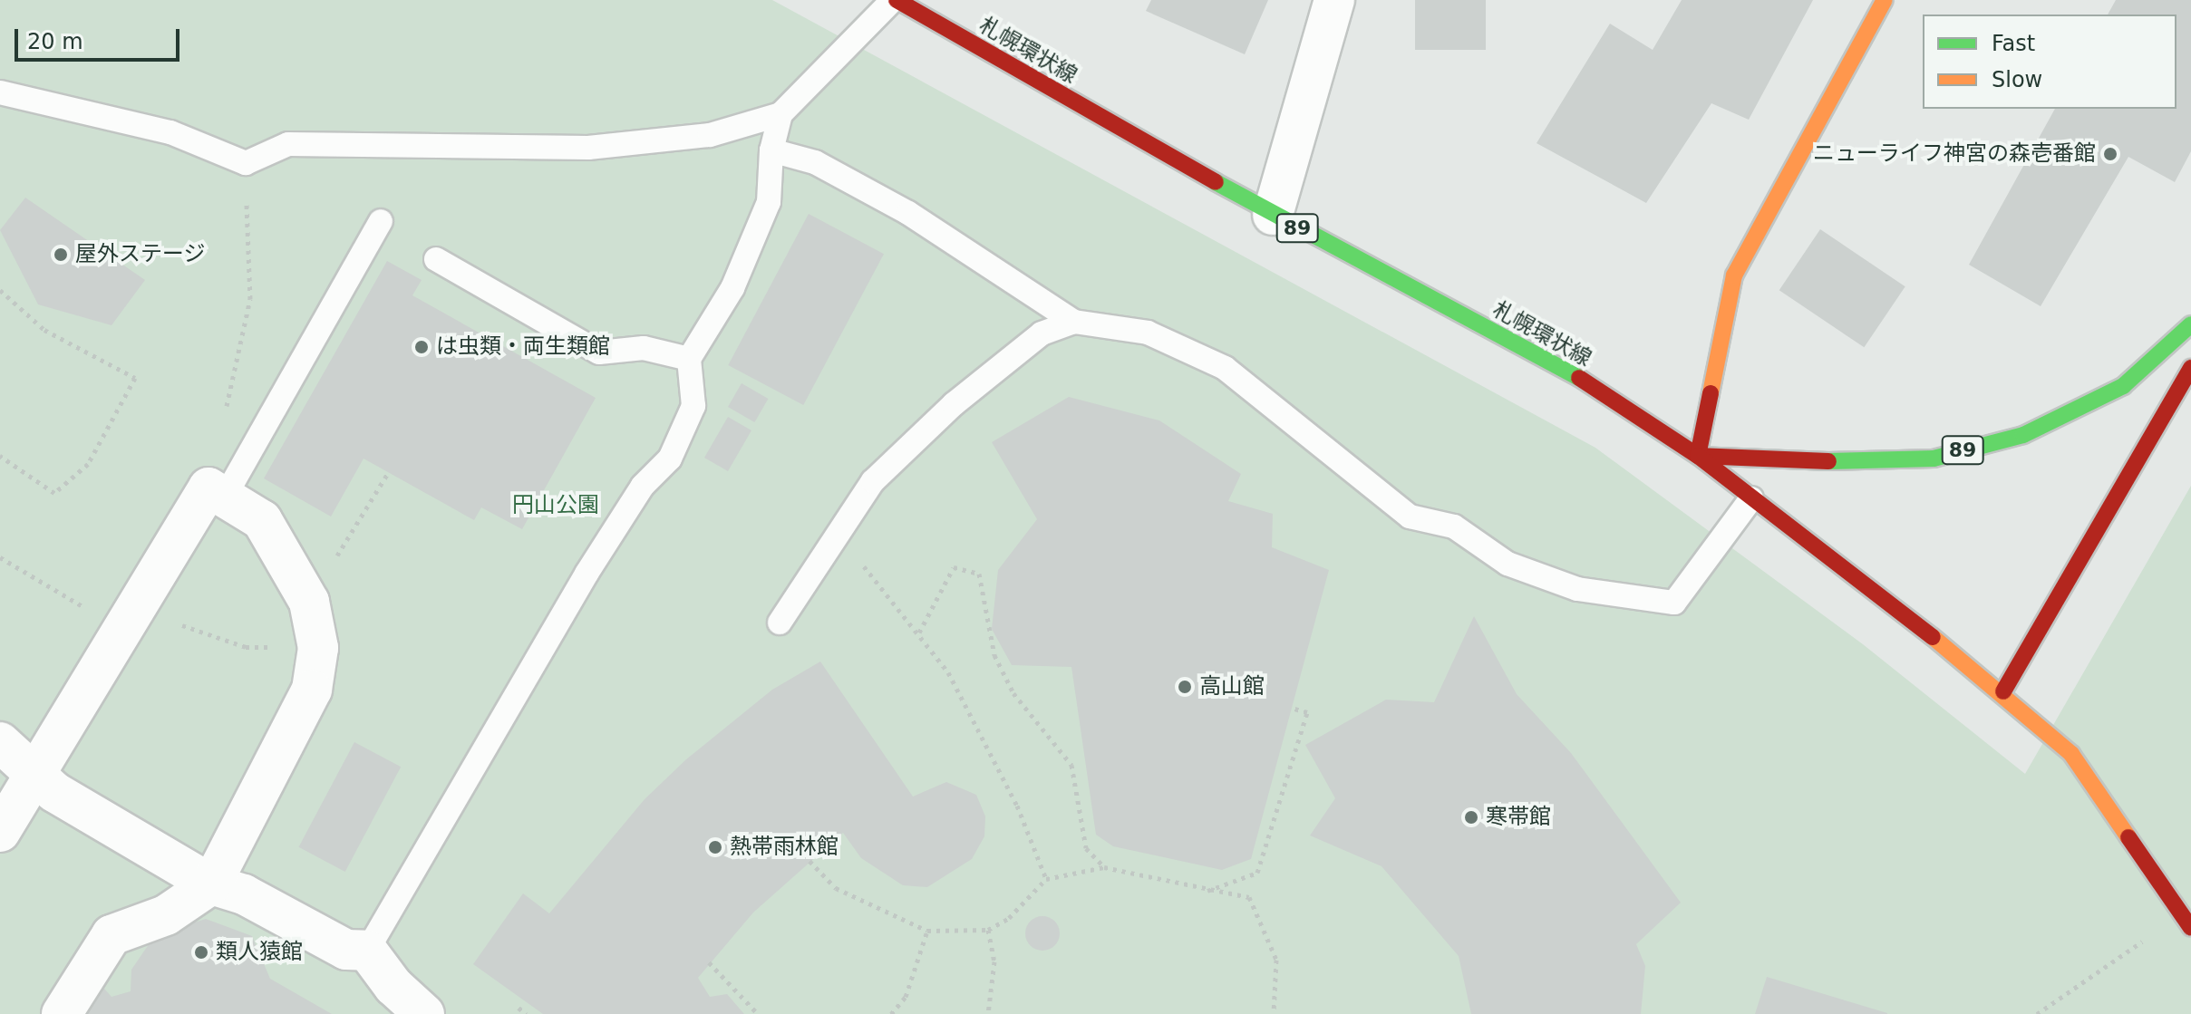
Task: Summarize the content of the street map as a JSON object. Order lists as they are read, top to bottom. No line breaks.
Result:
{"streets":{"street":["札幌環状線","89"]},"crossings":[["札幌環状線","89"]],"parks":["円山公園"],"places":["ニューライフ神宮の森壱番館","屋外ステージ","は虫類・両生類館","高山館","寒帯館","熱帯雨林館","類人猿館"],"legend":["Fast","Slow"],"scale_bar":"20 m"}
